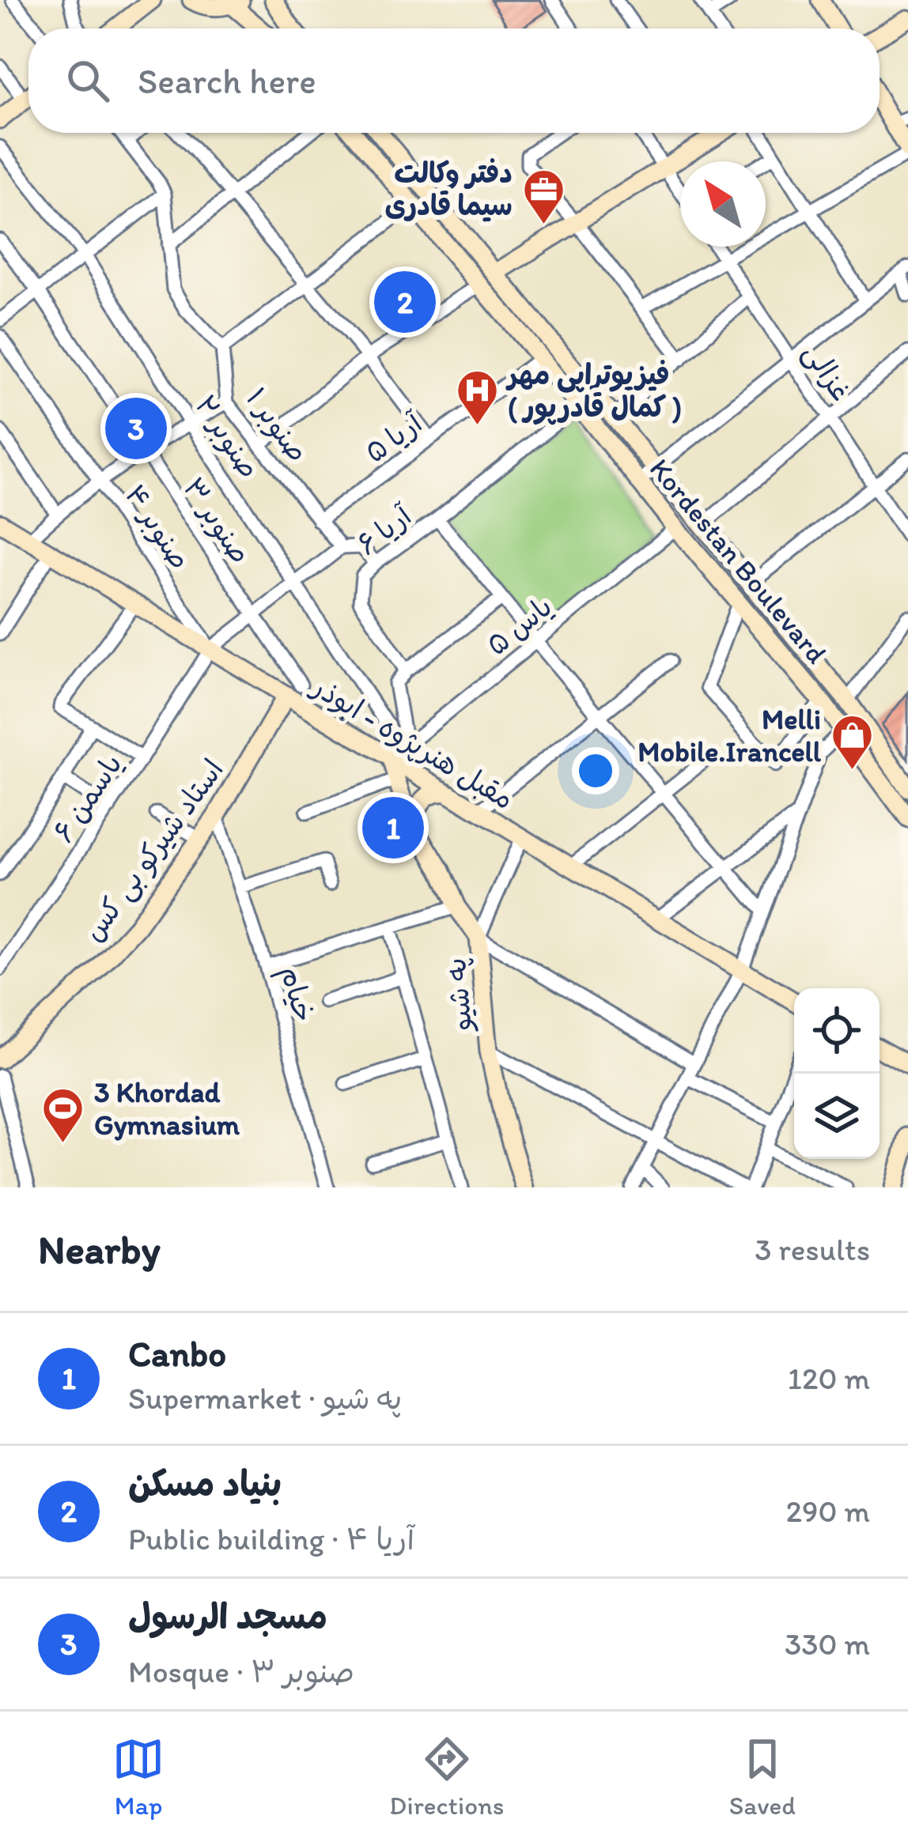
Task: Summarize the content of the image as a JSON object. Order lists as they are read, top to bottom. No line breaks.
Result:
{"streets":{"street":["غزالی","صنوبر ۱","صنوبر ۲","آریا ۵","صنوبر ۳","صنوبر ۴","آریا ۶","Kordestan Boulevard","یاس ۵","مقبل هنرپژوه - ابوذر","یاسمن ۶","استاد شیرکو بی کس","خیام","په شیو"]},"crossings":[["صنوبر ۱","آریا ۵"],["صنوبر ۱","یاسمن ۶"],["صنوبر ۲","یاسمن ۶"],["آریا ۵","Kordestan Boulevard"],["صنوبر ۳","مقبل هنرپژوه - ابوذر"],["صنوبر ۳","یاسمن ۶"],["صنوبر ۳","استاد شیرکو بی کس"],["صنوبر ۴","مقبل هنرپژوه - ابوذر"],["صنوبر ۴","یاسمن ۶"],["آریا ۶","Kordestan Boulevard"],["Kordestan Boulevard","یاس ۵"],["یاس ۵","مقبل هنرپژوه - ابوذر"],["یاس ۵","په شیو"],["مقبل هنرپژوه - ابوذر","یاسمن ۶"],["مقبل هنرپژوه - ابوذر","استاد شیرکو بی کس"],["مقبل هنرپژوه - ابوذر","په شیو"],["استاد شیرکو بی کس","خیام"]],"places":{"office":["دفتر وکالت سیما قادری"],"hospital":["فیزیوتراپی مهر ( کمال قادرپور )"],"shop":["Melli Mobile.Irancell"],"sports":["3 Khordad Gymnasium"]},"north":"top left","page":{"search":"Search here","pins":["2","3","1"],"heading":["Nearby","3 results"],"list":[{"mark":"1","name":"Canbo","note":"Supermarket · په شیو","value":"120 m"},{"mark":"2","name":"بنیاد مسکن","note":"Public building · آریا ۴","value":"290 m"},{"mark":"3","name":"مسجد الرسول","note":"Mosque · صنوبر ۳","value":"330 m"}],"nav":["Map","Directions","Saved"]}}
